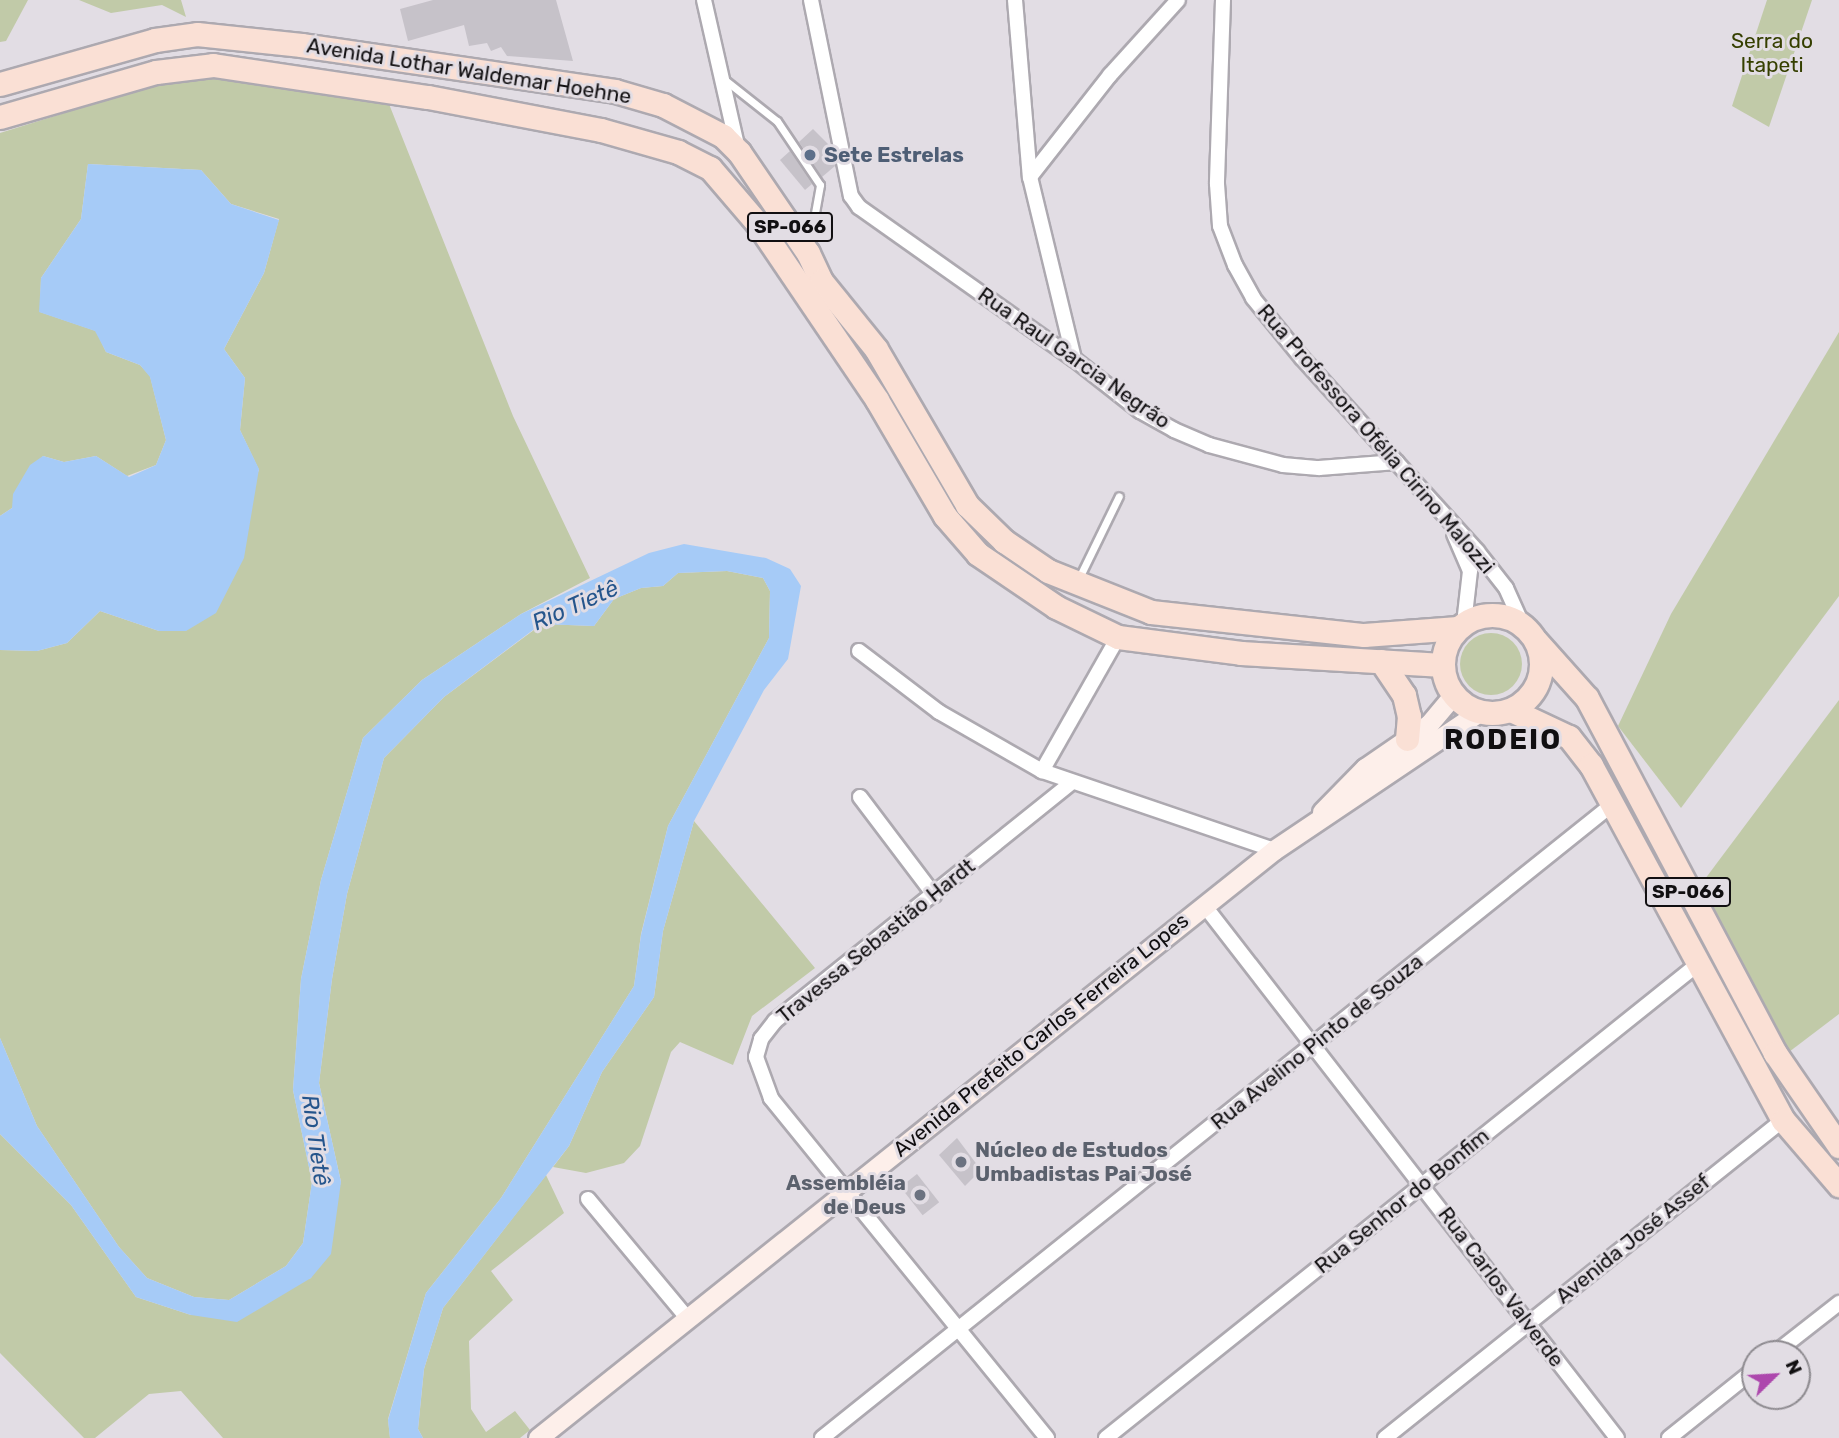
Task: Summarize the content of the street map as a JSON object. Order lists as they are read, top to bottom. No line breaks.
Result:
{"streets":{"main road":["Avenida Lothar Waldemar Hoehne","SP-066","Avenida Prefeito Carlos Ferreira Lopes"],"street":["Rua Raul Garcia Negrão","Rua Professora Ofélia Cirino Malozzi","Travessa Sebastião Hardt","Rua Avelino Pinto de Souza","Rua Senhor do Bonfim","Avenida José Assef","Rua Carlos Valverde"]},"crossings":[["Avenida Lothar Waldemar Hoehne","SP-066"],["Avenida Lothar Waldemar Hoehne","Rua Professora Ofélia Cirino Malozzi"],["Avenida Lothar Waldemar Hoehne","Avenida Prefeito Carlos Ferreira Lopes"],["SP-066","Rua Professora Ofélia Cirino Malozzi"],["SP-066","Avenida Prefeito Carlos Ferreira Lopes"],["SP-066","Rua Avelino Pinto de Souza"],["SP-066","Rua Senhor do Bonfim"],["SP-066","Avenida José Assef"],["Rua Raul Garcia Negrão","Rua Professora Ofélia Cirino Malozzi"],["Rua Professora Ofélia Cirino Malozzi","Avenida Prefeito Carlos Ferreira Lopes"],["Travessa Sebastião Hardt","Avenida Prefeito Carlos Ferreira Lopes"],["Travessa Sebastião Hardt","Rua Avelino Pinto de Souza"],["Avenida Prefeito Carlos Ferreira Lopes","Rua Carlos Valverde"],["Rua Avelino Pinto de Souza","Rua Carlos Valverde"],["Rua Senhor do Bonfim","Rua Carlos Valverde"],["Avenida José Assef","Rua Carlos Valverde"]],"districts":["RODEIO"],"water":["Rio Tietê"],"parks":["Serra do Itapeti"],"places":["Sete Estrelas","Núcleo de Estudos Umbadistas Pai José","Assembléia de Deus"],"north":"top right"}
